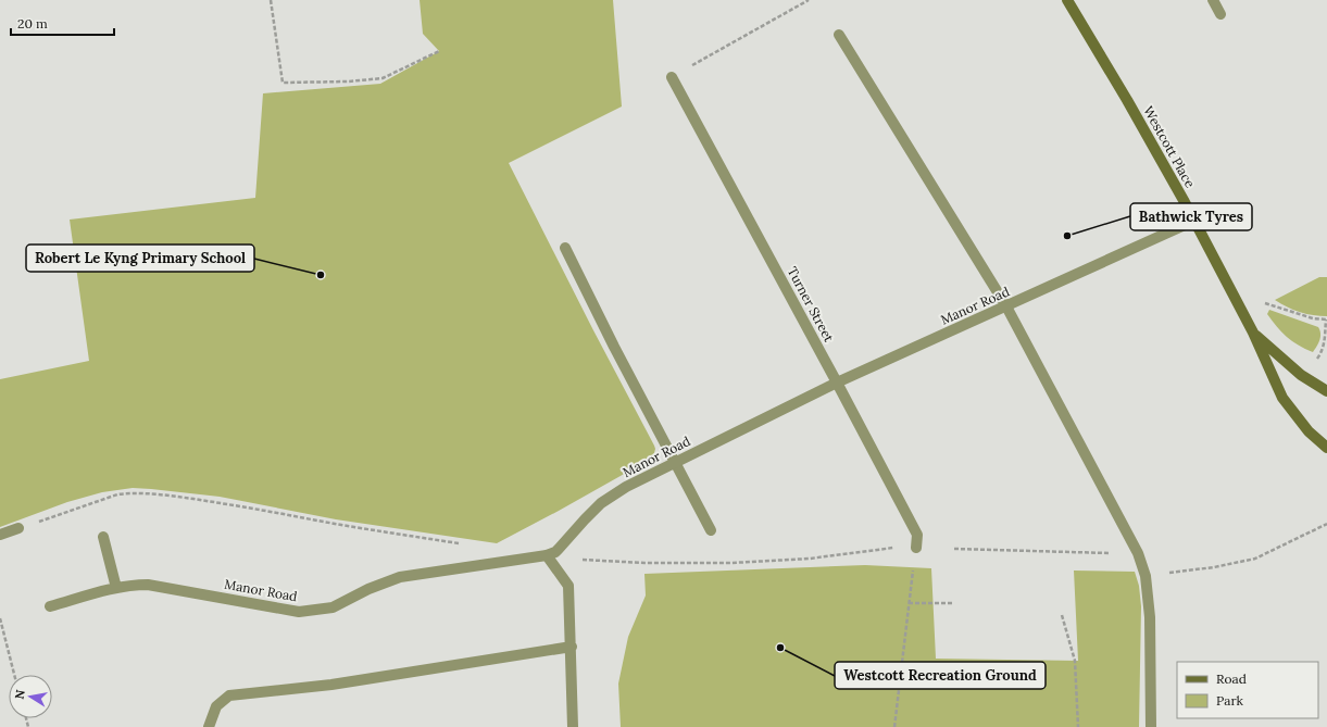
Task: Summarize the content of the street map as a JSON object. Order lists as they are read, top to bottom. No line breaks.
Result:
{"streets":{"main road":["Westcott Place"],"street":["Turner Street","Manor Road"]},"crossings":[["Westcott Place","Manor Road"],["Turner Street","Manor Road"]],"places":["Bathwick Tyres","Robert Le Kyng Primary School","Westcott Recreation Ground"],"legend":["Road","Park"],"scale_bar":"20 m","north":"left"}
